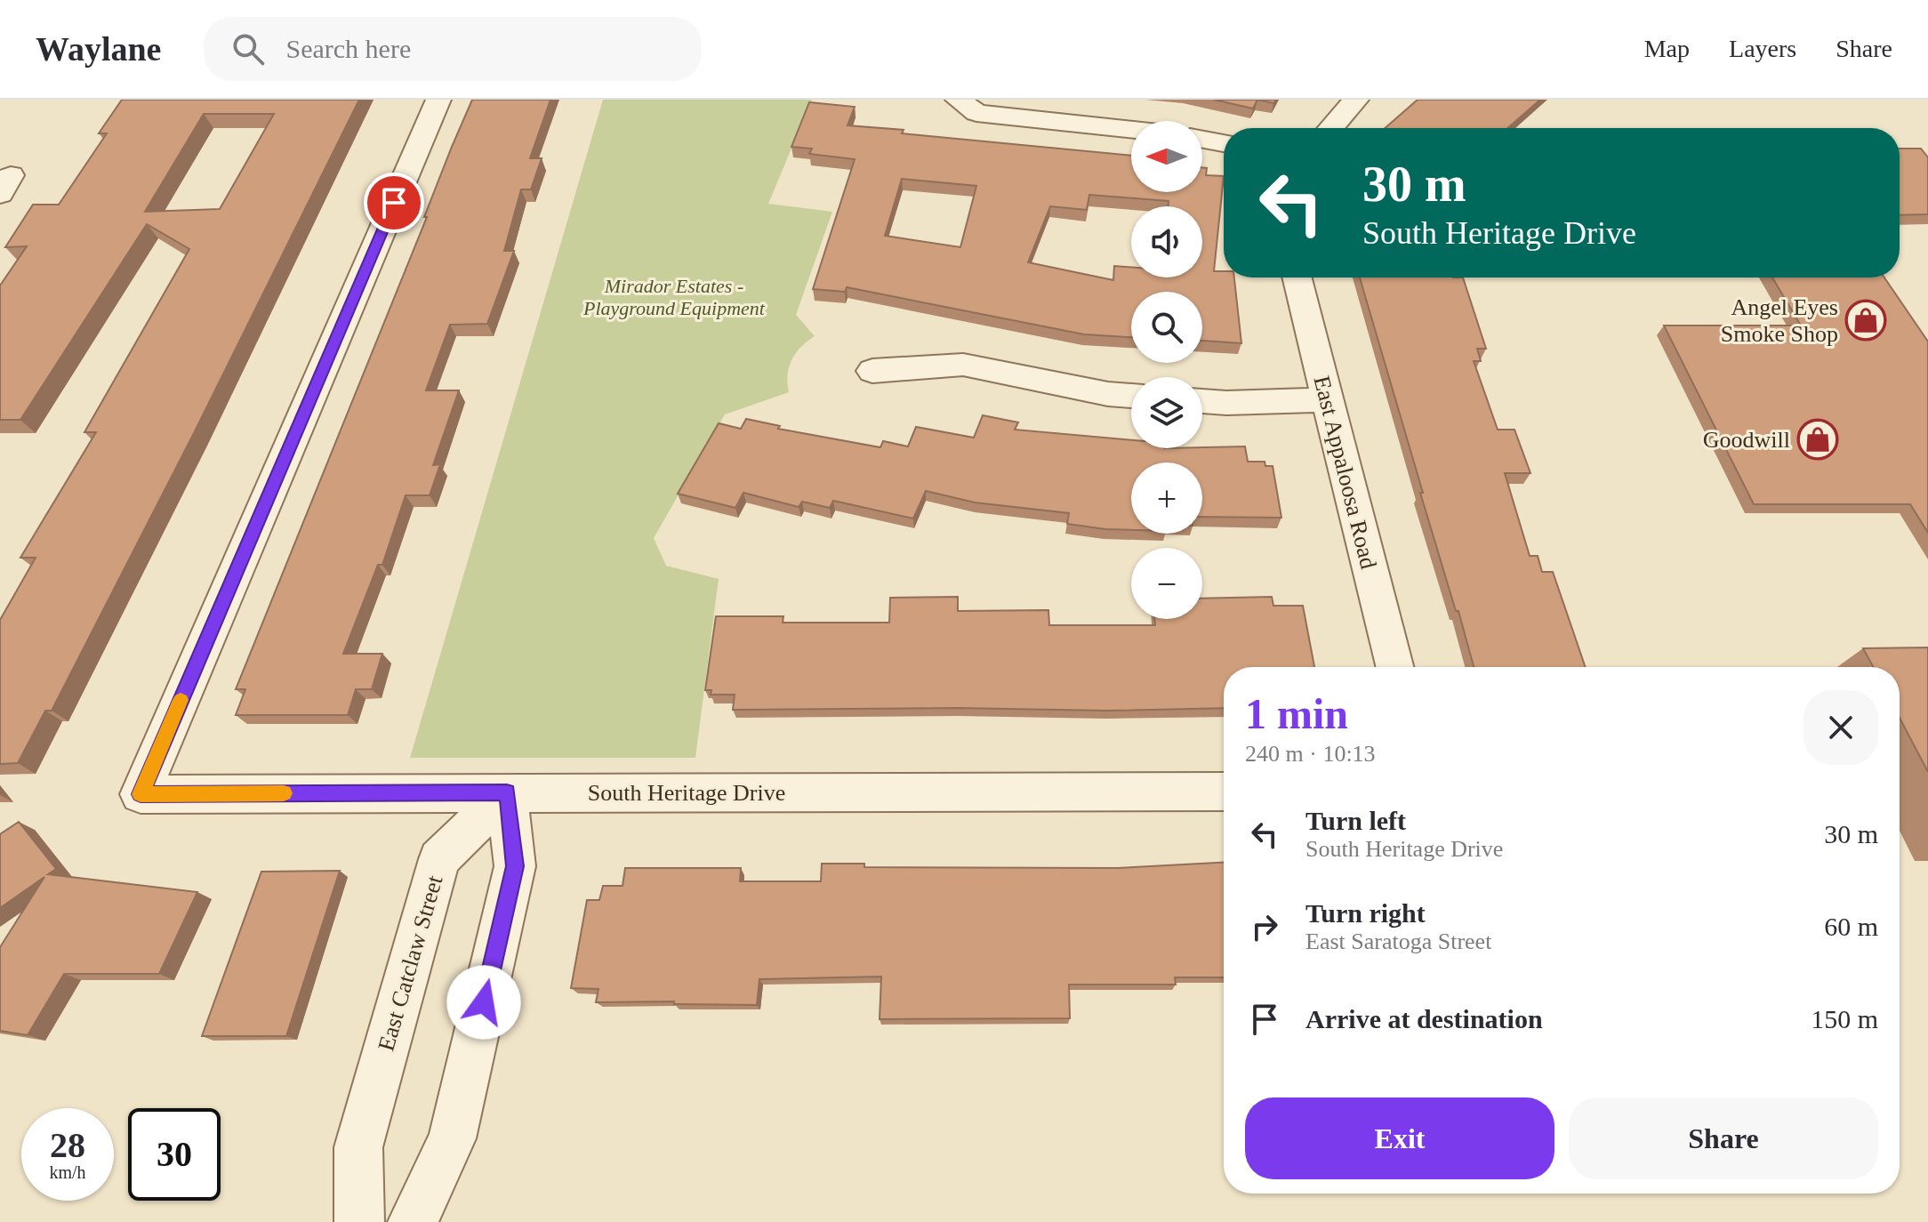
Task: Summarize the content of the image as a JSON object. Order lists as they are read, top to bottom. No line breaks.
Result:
{"streets":{"street":["East Appaloosa Road","South Heritage Drive","East Catclaw Street"]},"crossings":[["South Heritage Drive","East Catclaw Street"]],"parks":["Mirador Estates - Playground Equipment"],"places":{"shop":["Angel Eyes Smoke Shop","Goodwill"]},"north":"left","page":{"header":"Waylane","search":"Search here","nav":["Map","Layers","Share"],"map_buttons":["+","−"],"turn":["30 m","South Heritage Drive"],"heading":["1 min","240 m · 10:13"],"list":[{"name":"Turn left","note":"South Heritage Drive","value":"30 m"},{"name":"Turn right","note":"East Saratoga Street","value":"60 m"},{"name":"Arrive at destination","value":"150 m"}],"buttons":["Exit","Share"],"speed":"28 km/h","limit":"30"}}
